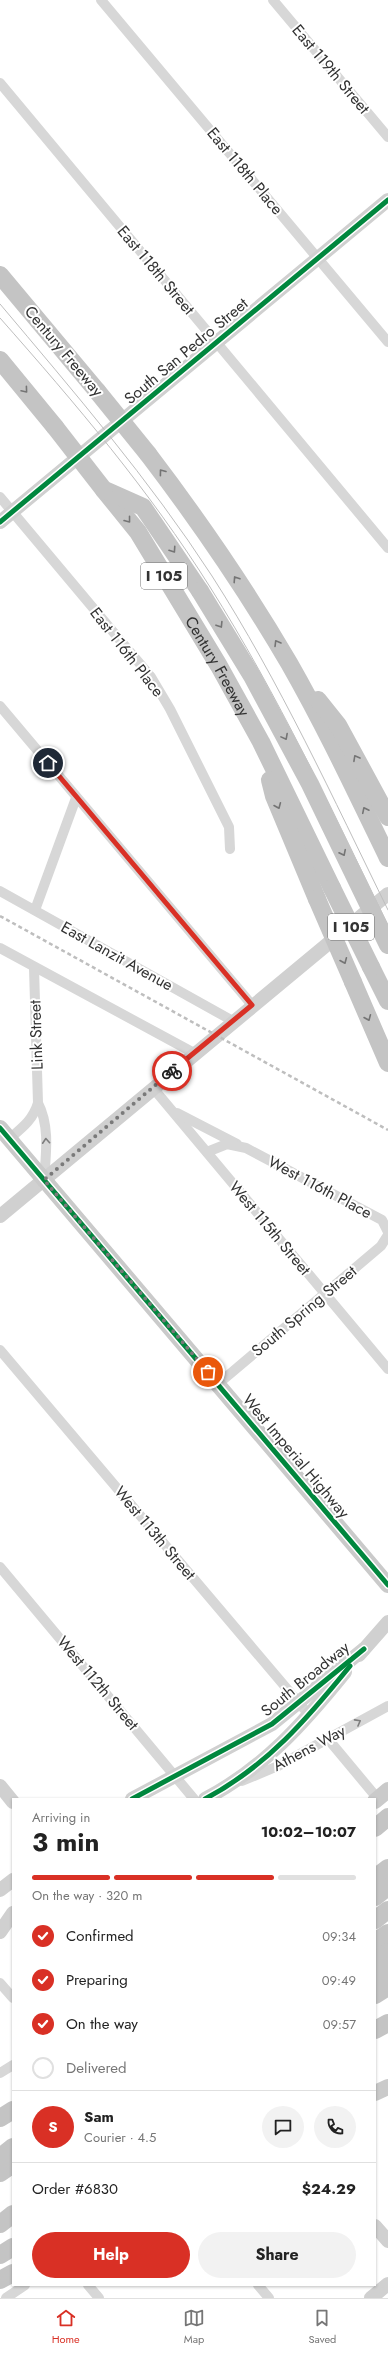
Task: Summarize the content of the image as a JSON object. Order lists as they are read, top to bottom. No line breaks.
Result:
{"streets":{"highway":["Century Freeway","I 105"],"main road":["South San Pedro Street","West Imperial Highway","South Broadway"],"street":["East 119th Street","East 118th Place","East 118th Street","East 116th Place","East Lanzit Avenue","Link Street","West 116th Place","West 115th Street","South Spring Street","West 113th Street","West 112th Street","Athens Way"]},"crossings":[["East 118th Place","South San Pedro Street"],["East 118th Street","South San Pedro Street"],["South San Pedro Street","East 116th Place"],["Link Street","West Imperial Highway"],["West 116th Place","West 115th Street"],["West 116th Place","South Spring Street"],["West 115th Street","South Spring Street"],["South Spring Street","West Imperial Highway"],["West 113th Street","South Broadway"],["South Broadway","West 112th Street"],["South Broadway","Athens Way"]],"one_way":["Athens Way"],"page":{"heading":["3 min","Arriving in","10:02–10:07"],"panel":["Sam","Courier · 4.5","Order #6830","$24.29"],"bar":"On the way · 320 m","list":[["Confirmed","09:34"],["Preparing","09:49"],["On the way","09:57"],"Delivered"],"round":"S","buttons":["Help","Share"],"tabs":["Home","Map","Saved"]}}
